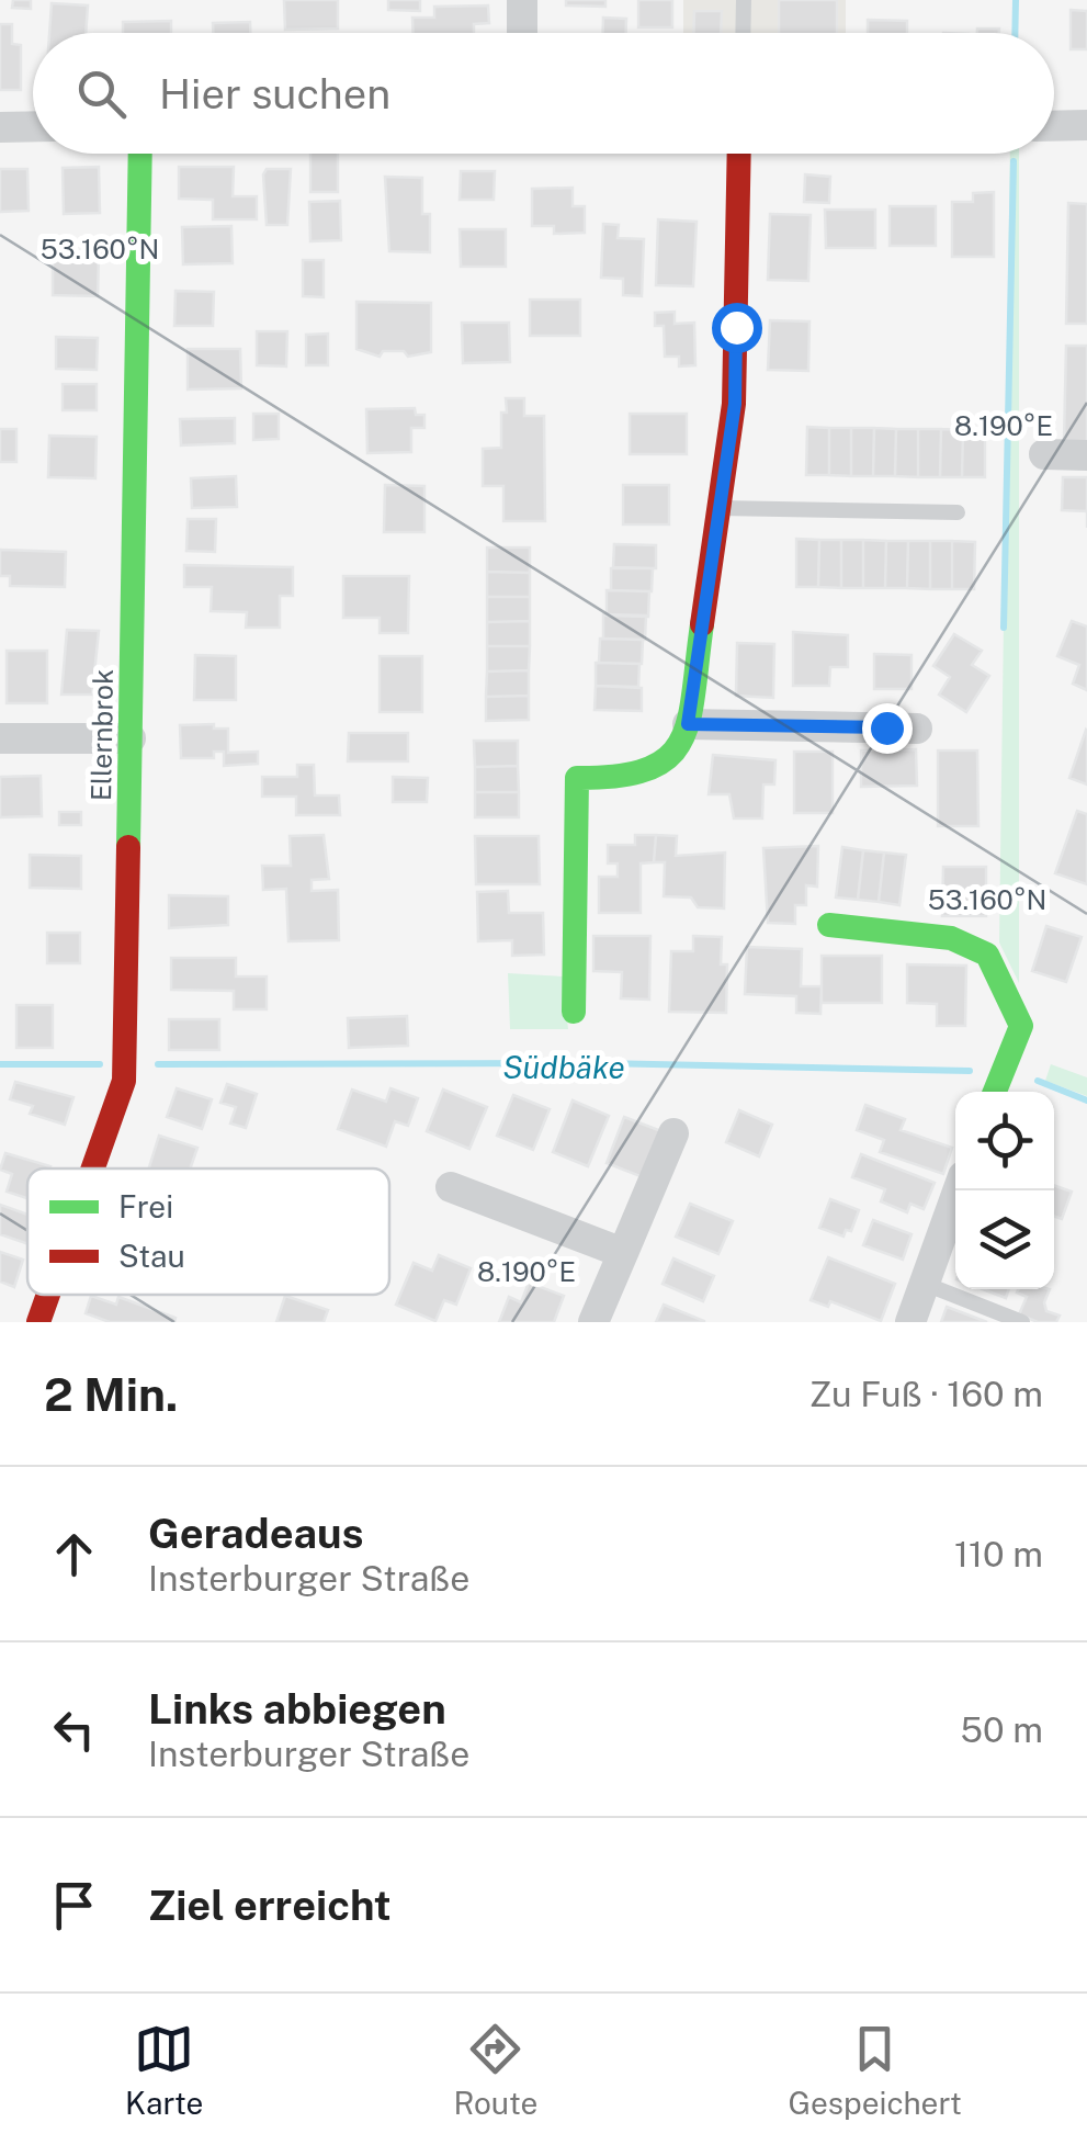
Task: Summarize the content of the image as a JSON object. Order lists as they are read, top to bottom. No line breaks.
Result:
{"streets":{"street":["Ellernbrok"]},"water":["Südbäke"],"legend":["Frei","Stau"],"page":{"search":"Hier suchen","heading":["2 Min.","Zu Fuß · 160 m"],"list":[["Geradeaus","Insterburger Straße","110 m"],["Links abbiegen","Insterburger Straße","50 m"],"Ziel erreicht"],"nav":["Karte","Route","Gespeichert"]},"coordinates":["53.160°N","8.190°E"]}
